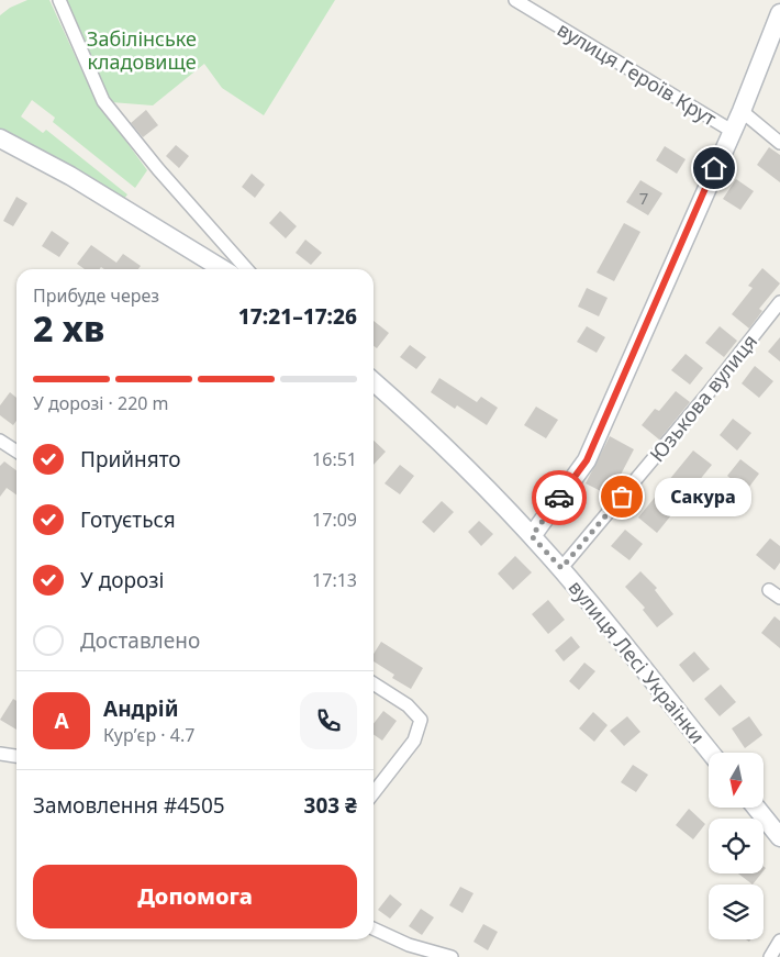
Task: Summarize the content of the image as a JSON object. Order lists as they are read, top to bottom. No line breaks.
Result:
{"streets":{"main road":["вулиця Лесі Українки"],"street":["вулиця Героїв Крут","Юзькова вулиця"]},"crossings":[["Юзькова вулиця","вулиця Лесі Українки"]],"parks":["Забілінське кладовище"],"places":["Сакура"],"house_numbers":["7"],"north":"bottom","page":{"heading":["2 хв","Прибуде через","17:21–17:26"],"panel":["Андрій","Кур’єр · 4.7","Замовлення #4505","303 ₴"],"bar":"У дорозі · 220 m","list":[["Прийнято","16:51"],["Готується","17:09"],["У дорозі","17:13"],"Доставлено"],"bubble":"Сакура","round":"А","buttons":"Допомога"}}
